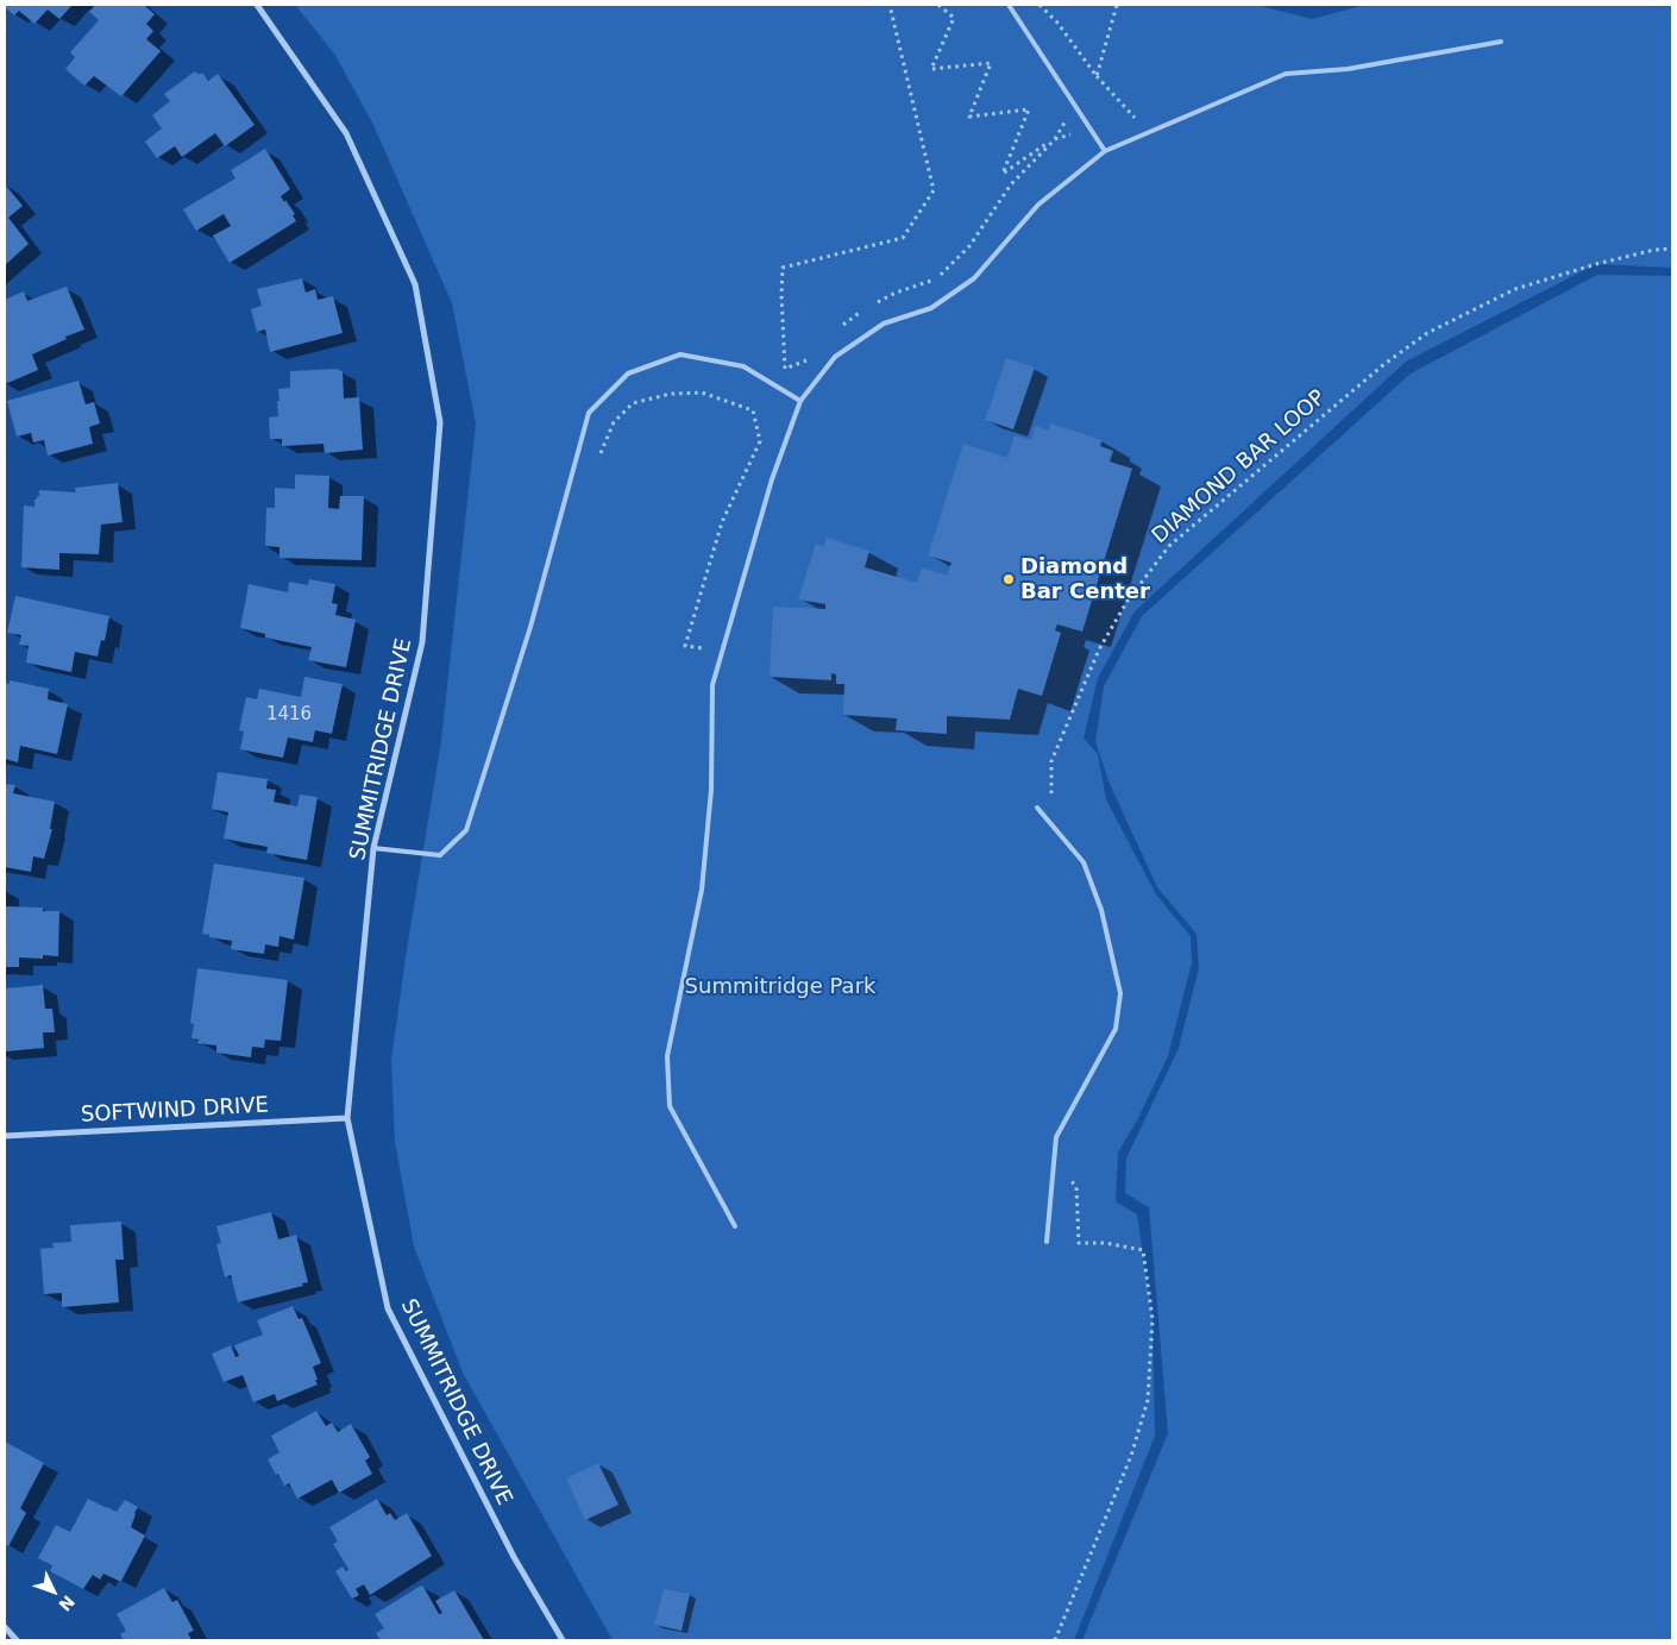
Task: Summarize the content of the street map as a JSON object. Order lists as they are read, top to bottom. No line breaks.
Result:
{"streets":{"street":["SUMMITRIDGE DRIVE","SOFTWIND DRIVE"],"path":["DIAMOND BAR LOOP"]},"crossings":[["SUMMITRIDGE DRIVE","SOFTWIND DRIVE"]],"parks":["Summitridge Park"],"places":["Diamond Bar Center"],"house_numbers":["1416"],"north":"bottom right"}
